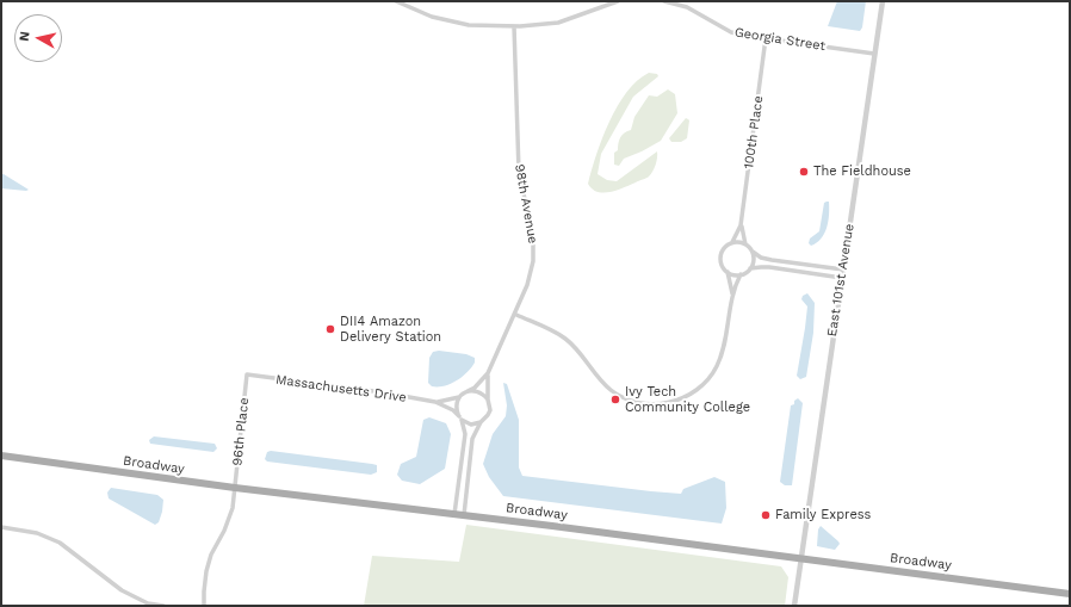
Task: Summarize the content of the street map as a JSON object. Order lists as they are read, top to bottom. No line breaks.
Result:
{"streets":{"main road":["Broadway"],"street":["Georgia Street","100th Place","98th Avenue","East 101st Avenue","Massachusetts Drive","96th Place"]},"crossings":[["Georgia Street","100th Place"],["Georgia Street","East 101st Avenue"],["98th Avenue","Broadway"],["East 101st Avenue","Broadway"],["Massachusetts Drive","96th Place"],["96th Place","Broadway"]],"places":["The Fieldhouse","DII4 Amazon Delivery Station","Ivy Tech Community College","Family Express"],"north":"left"}
